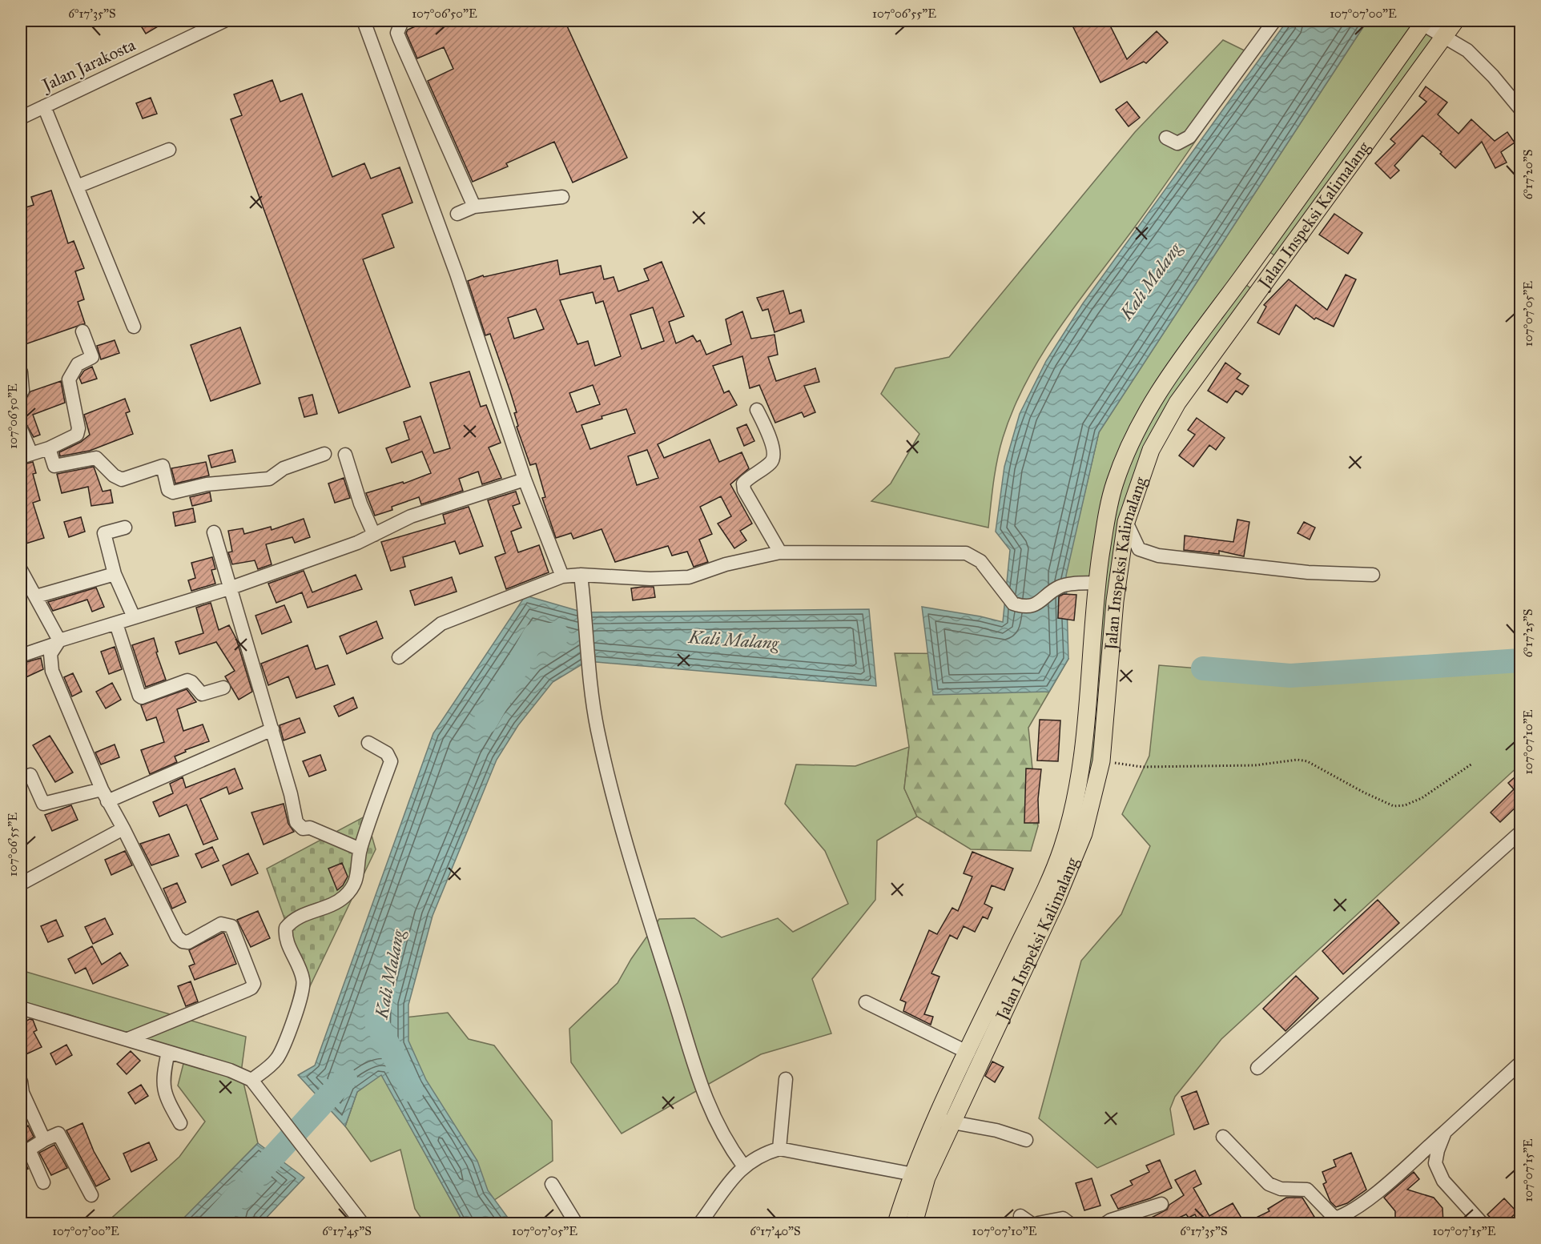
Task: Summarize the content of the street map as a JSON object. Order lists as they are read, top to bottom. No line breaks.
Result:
{"streets":{"main road":["Jalan Inspeksi Kalimalang"],"street":["Jalan Jarakosta"]},"water":["Kali Malang"],"coordinates":["6°17'35\"S","107°06'50\"E","107°06'55\"E","107°07'00\"E","6°17'20\"S","107°07'05\"E","6°17'25\"S","107°07'10\"E","107°07'15\"E","6°17'45\"S","6°17'40\"S"]}
